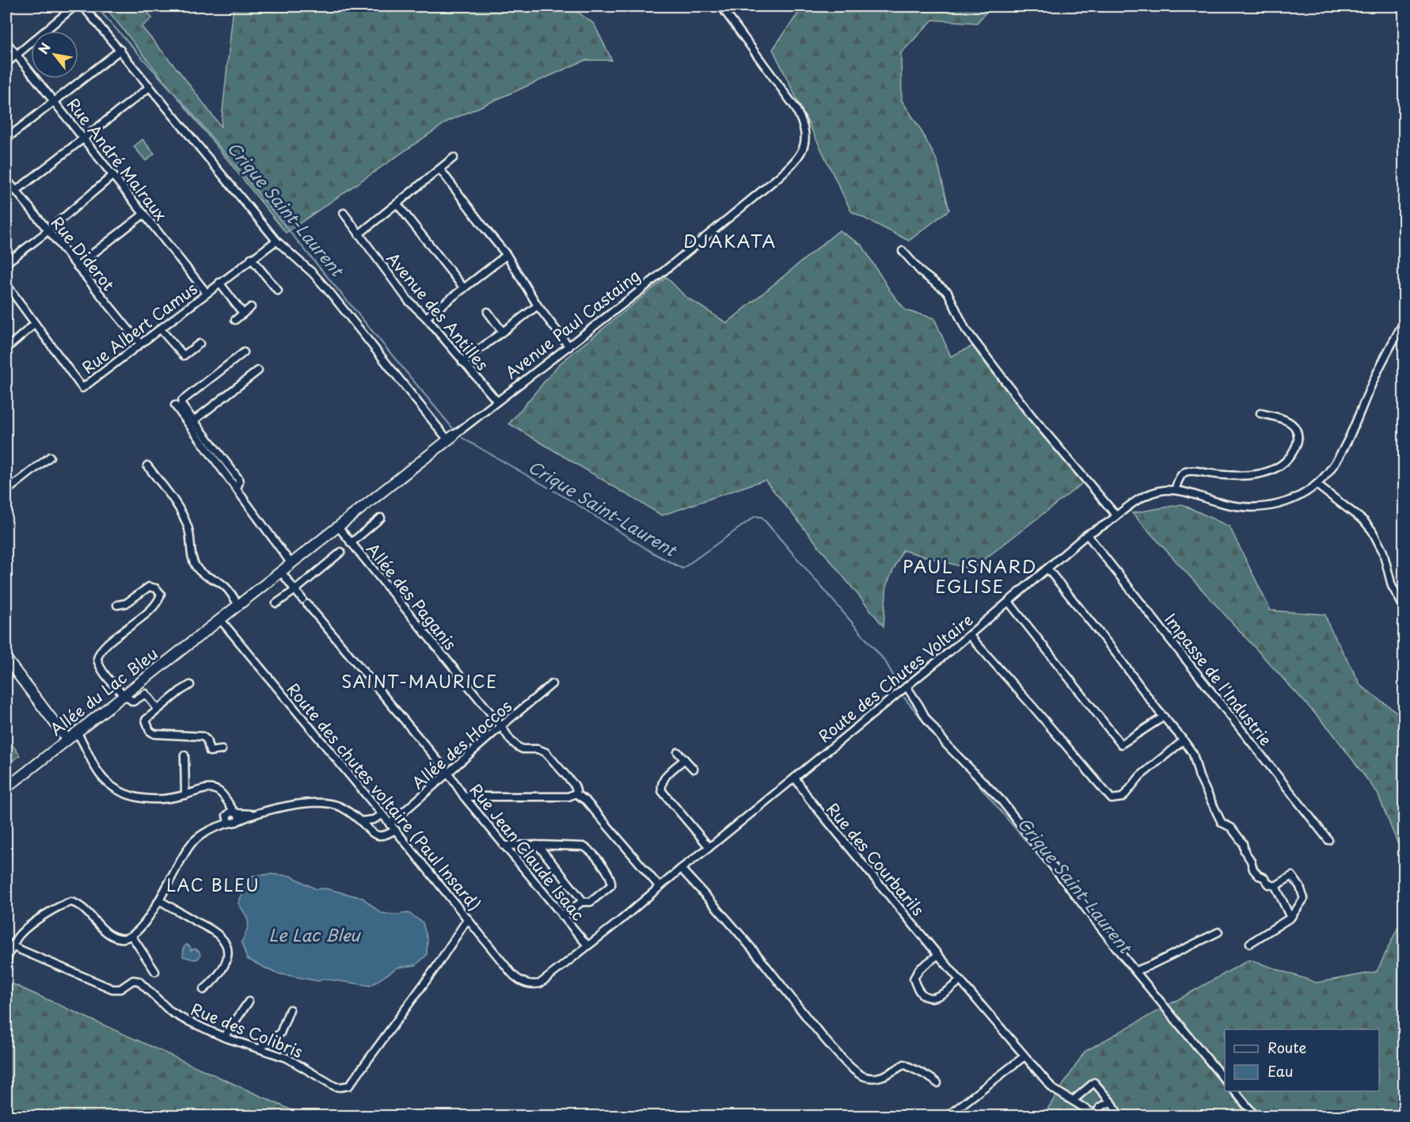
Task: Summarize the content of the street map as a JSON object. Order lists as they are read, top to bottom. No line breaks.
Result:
{"streets":{"street":["Rue André Malraux","Rue Diderot","Avenue des Antilles","Avenue Paul Castaing","Rue Albert Camus","Allée des Paganis","Route des Chutes Voltaire","Impasse de l'Industrie","Allée du Lac Bleu","Allée des Hoccos","Route des chutes voltaire (Paul Insard)","Rue Jean Claude Isaac","Rue des Courbarils","Rue des Colibris"]},"crossings":[["Rue André Malraux","Rue Albert Camus"],["Rue Diderot","Rue Albert Camus"],["Avenue des Antilles","Avenue Paul Castaing"],["Avenue Paul Castaing","Allée des Paganis"],["Avenue Paul Castaing","Allée du Lac Bleu"],["Avenue Paul Castaing","Route des chutes voltaire (Paul Insard)"],["Avenue Paul Castaing","Rue Jean Claude Isaac"],["Allée des Paganis","Route des Chutes Voltaire"],["Allée des Paganis","Allée des Hoccos"],["Route des Chutes Voltaire","Impasse de l'Industrie"],["Route des Chutes Voltaire","Route des chutes voltaire (Paul Insard)"],["Route des Chutes Voltaire","Rue Jean Claude Isaac"],["Route des Chutes Voltaire","Rue des Courbarils"],["Allée du Lac Bleu","Route des chutes voltaire (Paul Insard)"],["Allée des Hoccos","Route des chutes voltaire (Paul Insard)"],["Allée des Hoccos","Rue Jean Claude Isaac"],["Route des chutes voltaire (Paul Insard)","Rue des Colibris"]],"districts":["DJAKATA","PAUL ISNARD EGLISE","SAINT-MAURICE","LAC BLEU"],"water":["Crique Saint-Laurent","Le Lac Bleu"],"legend":["Route","Eau"],"north":"top left"}
